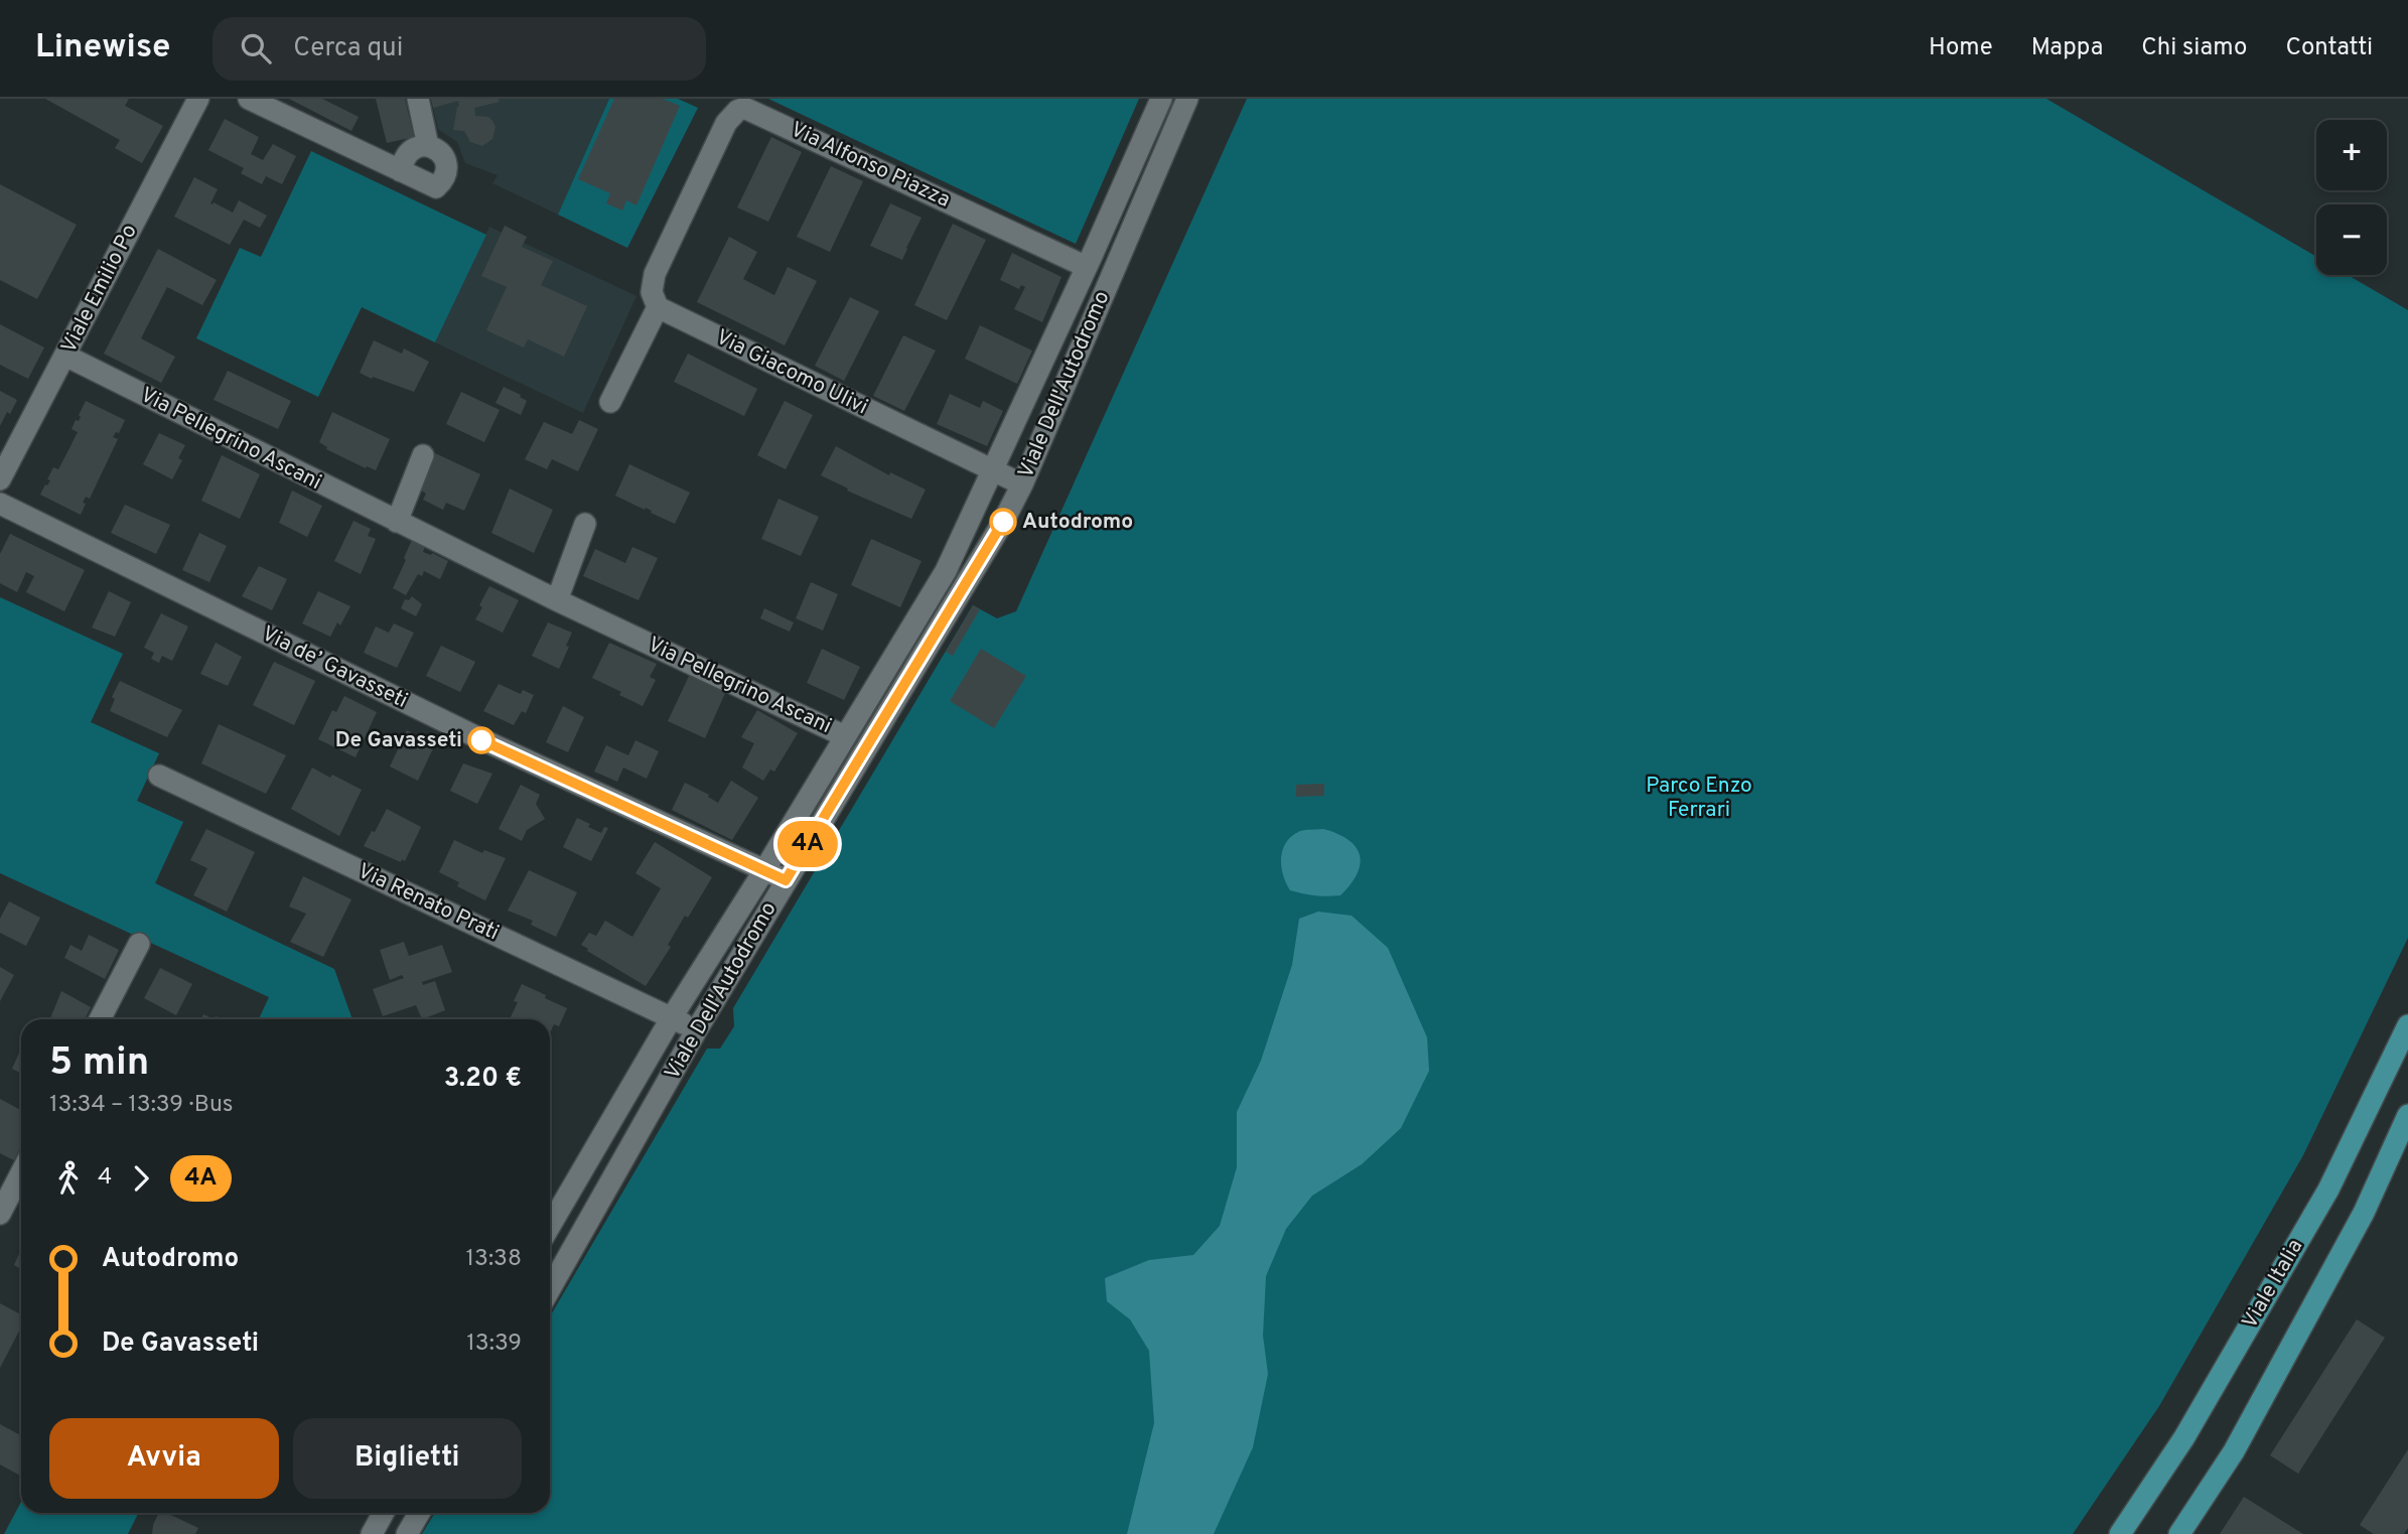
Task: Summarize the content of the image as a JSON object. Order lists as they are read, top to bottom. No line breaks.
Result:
{"streets":{"main road":["Viale Italia"],"street":["Via Alfonso Piazza","Viale Emilio Po","Via Giacomo Ulivi","Viale Dell'Autodromo","Via Pellegrino Ascani","Via de’ Gavasseti","Via Renato Prati"]},"crossings":[["Via Alfonso Piazza","Via Giacomo Ulivi"],["Via Alfonso Piazza","Viale Dell'Autodromo"],["Viale Emilio Po","Via Pellegrino Ascani"],["Via Giacomo Ulivi","Viale Dell'Autodromo"],["Viale Dell'Autodromo","Via Pellegrino Ascani"],["Viale Dell'Autodromo","Via de’ Gavasseti"],["Viale Dell'Autodromo","Via Renato Prati"]],"parks":["Parco Enzo Ferrari"],"places":["Autodromo","De Gavasseti"],"lines":["bus line 4A"],"page":{"header":"Linewise","search":"Cerca qui","nav":["Home","Mappa","Chi siamo","Contatti"],"on_map":"4A","map_buttons":["+","−"],"heading":["5 min","13:34 – 13:39 · Bus","3.20 €"],"legs":["4","4A"],"list":[{"name":"Autodromo","value":"13:38"},{"name":"De Gavasseti","value":"13:39"}],"buttons":["Avvia","Biglietti"]}}
